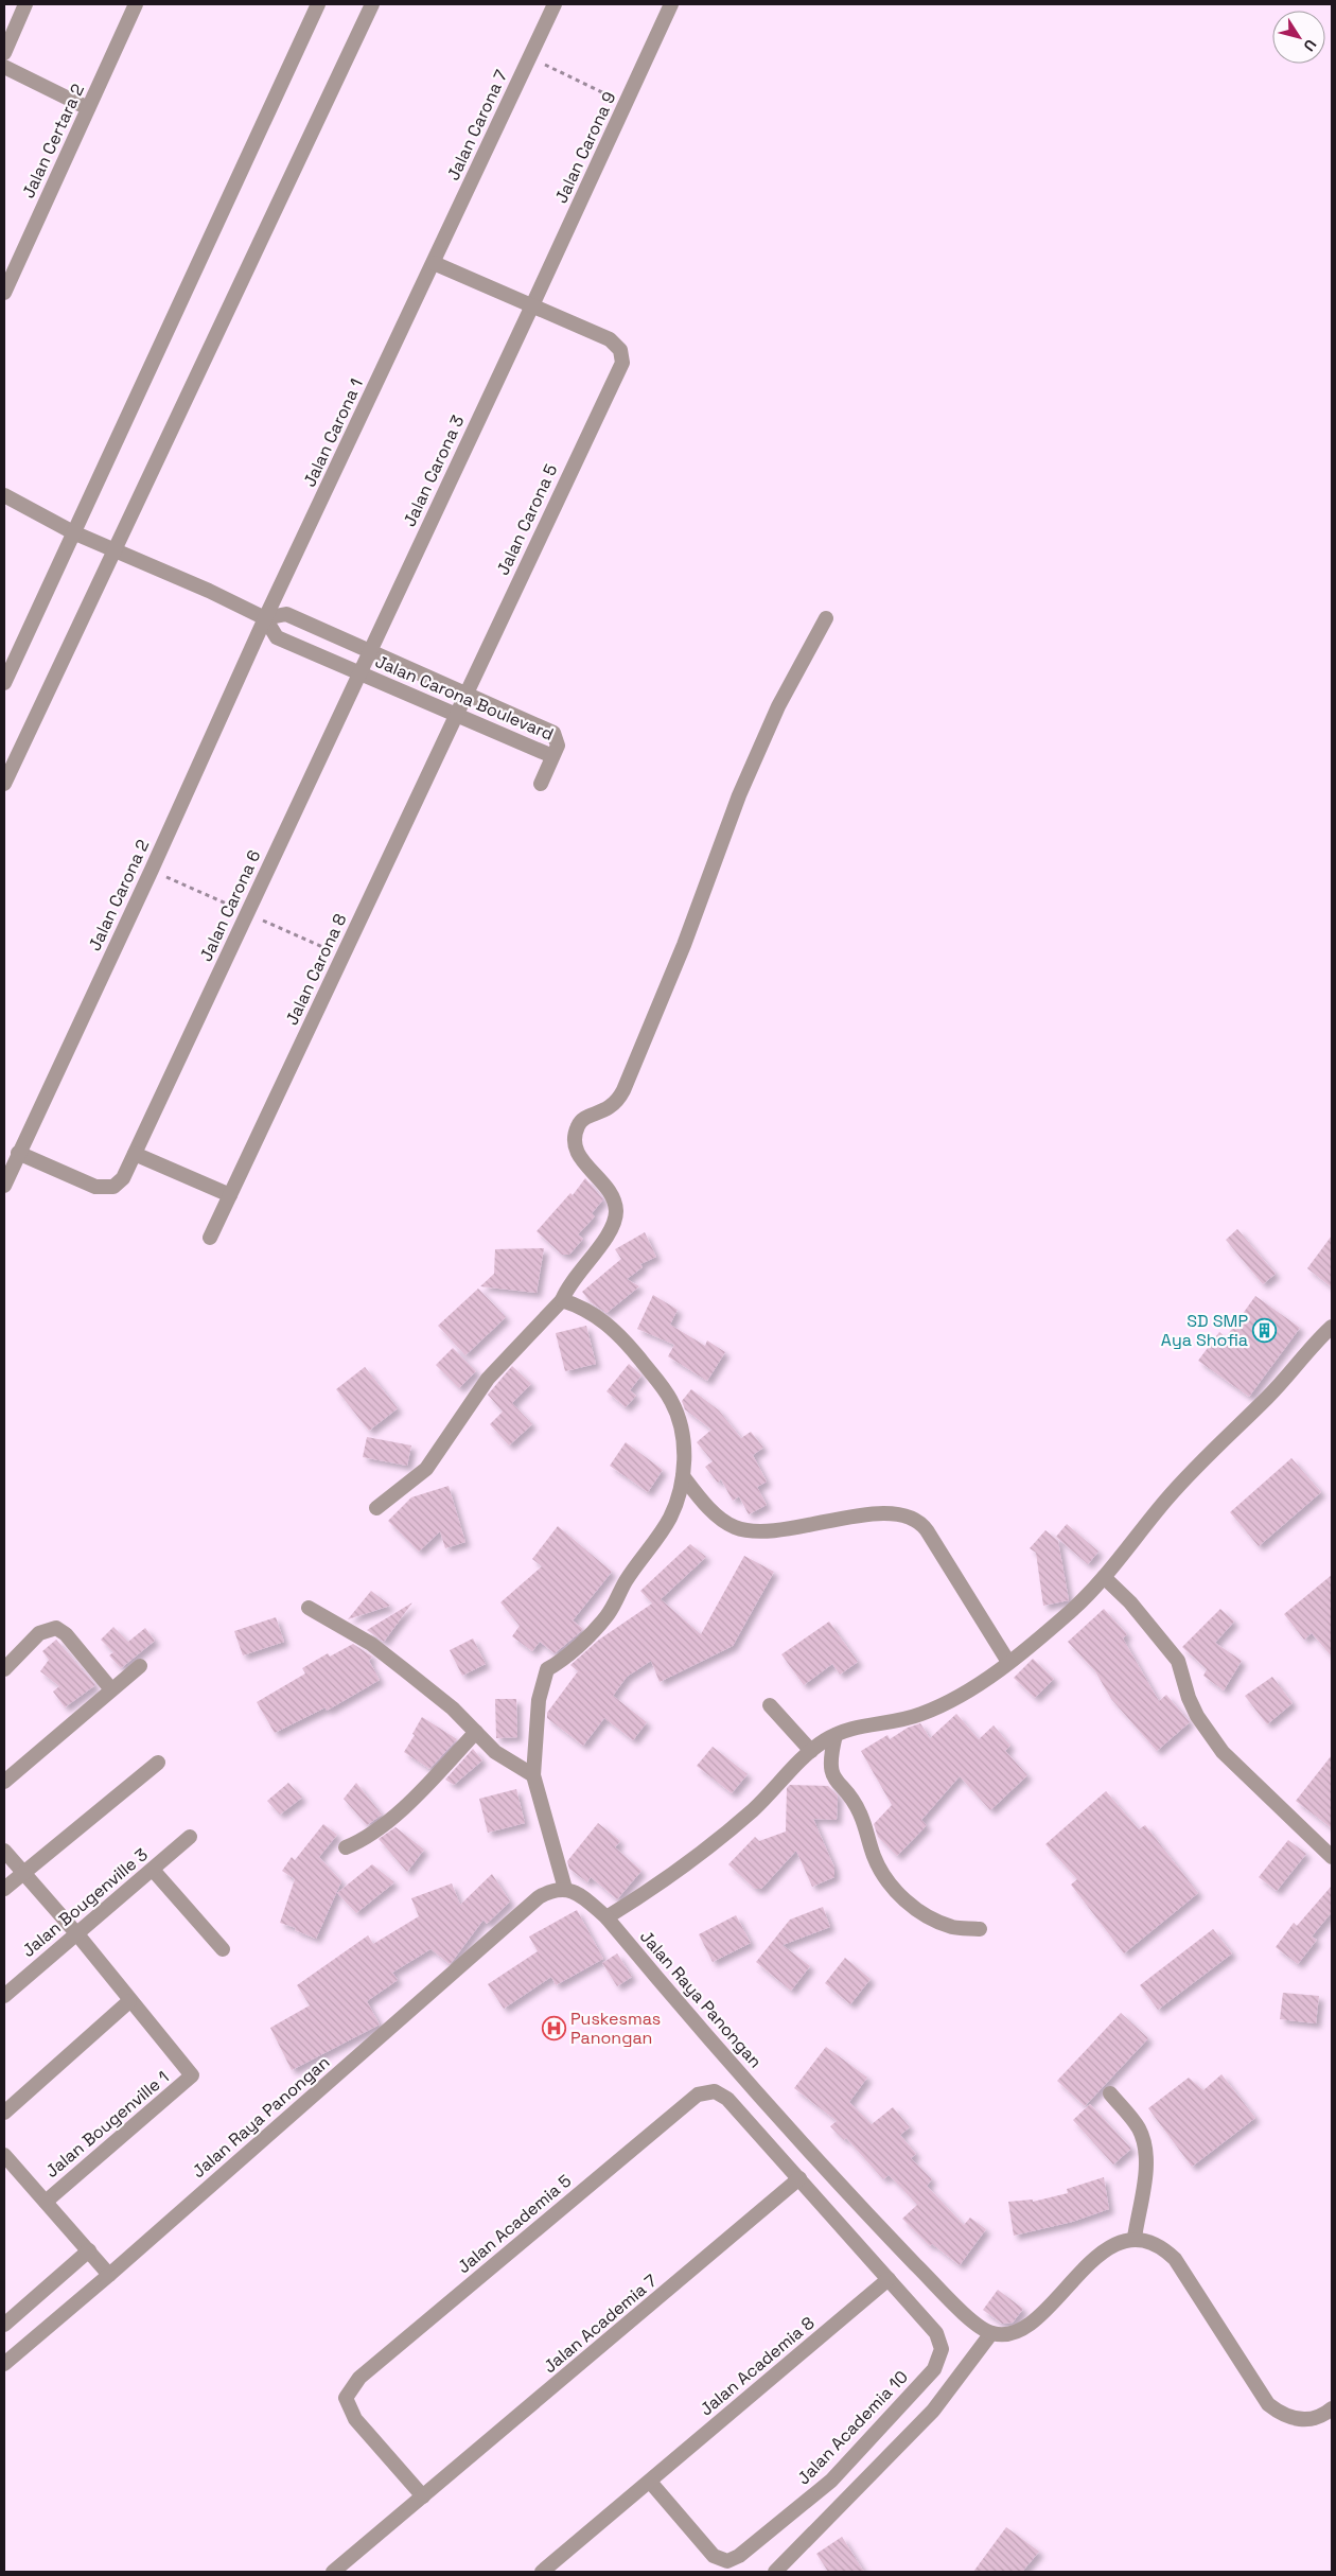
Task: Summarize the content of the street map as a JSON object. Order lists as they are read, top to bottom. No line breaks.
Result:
{"streets":{"street":["Jalan Carona 7","Jalan Certara 2","Jalan Carona 9","Jalan Carona 1","Jalan Carona 3","Jalan Carona 5","Jalan Carona Boulevard","Jalan Carona 2","Jalan Carona 6","Jalan Carona 8","Jalan Bougenville 3","Jalan Raya Panongan","Jalan Bougenville 1","Jalan Academia 5","Jalan Academia 7","Jalan Academia 8","Jalan Academia 10"]},"crossings":[["Jalan Carona 7","Jalan Carona 1"],["Jalan Carona 9","Jalan Carona 3"],["Jalan Carona 9","Jalan Carona 5"],["Jalan Carona 1","Jalan Carona Boulevard"],["Jalan Carona 1","Jalan Carona 2"],["Jalan Carona 3","Jalan Carona 5"],["Jalan Carona 3","Jalan Carona Boulevard"],["Jalan Carona 3","Jalan Carona 6"],["Jalan Carona 5","Jalan Carona Boulevard"],["Jalan Carona 5","Jalan Carona 8"],["Jalan Carona Boulevard","Jalan Carona 2"],["Jalan Carona Boulevard","Jalan Carona 6"],["Jalan Carona Boulevard","Jalan Carona 8"],["Jalan Carona 2","Jalan Carona 6"],["Jalan Academia 5","Jalan Academia 7"],["Jalan Academia 8","Jalan Academia 10"]],"places":{"building":["SD SMP Aya Shofia"],"hospital":["Puskesmas Panongan"]},"north":"bottom right"}
